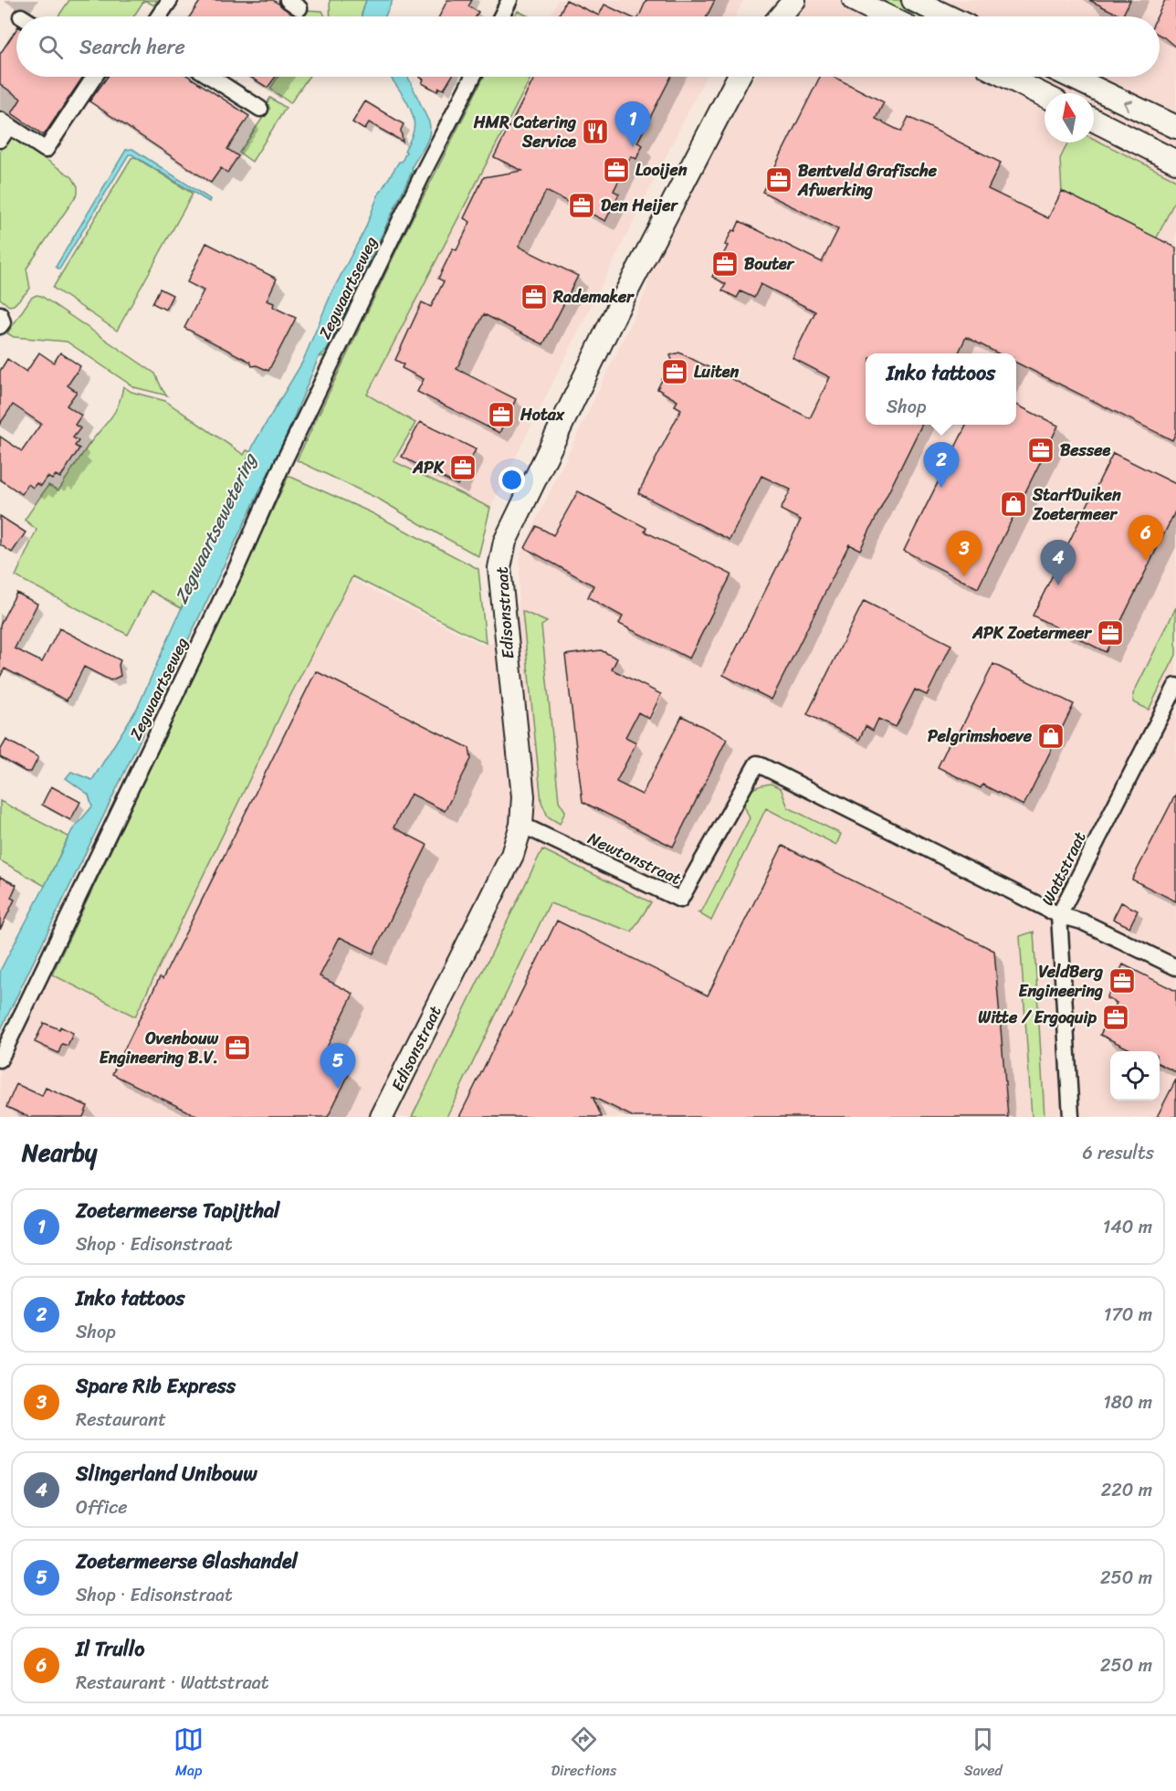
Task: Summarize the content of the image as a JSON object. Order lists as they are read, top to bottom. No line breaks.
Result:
{"streets":{"street":["Zegwaartseweg","Edisonstraat","Newtonstraat","Wattstraat"]},"crossings":[["Edisonstraat","Newtonstraat"],["Newtonstraat","Wattstraat"]],"water":["Zegwaartsewetering"],"places":{"restaurant":["HMR Catering Service"],"office":["Looijen","Bentveld Grafische Afwerking","Den Heijer","Bouter","Rademaker","Luiten","Hotax","Bessee","APK","APK Zoetermeer","VeldBerg Engineering","Witte / Ergoquip","Ovenbouw Engineering B.V."],"shop":["StartDuiken Zoetermeer","Pelgrimshoeve"]},"north":"top","page":{"search":"Search here","pins":["1","2","6","3","4","5"],"popup":["Inko tattoos","Shop"],"heading":["Nearby","6 results"],"list":[{"mark":"1","name":"Zoetermeerse Tapijthal","note":"Shop · Edisonstraat","value":"140 m"},{"mark":"2","name":"Inko tattoos","note":"Shop","value":"170 m"},{"mark":"3","name":"Spare Rib Express","note":"Restaurant","value":"180 m"},{"mark":"4","name":"Slingerland Unibouw","note":"Office","value":"220 m"},{"mark":"5","name":"Zoetermeerse Glashandel","note":"Shop · Edisonstraat","value":"250 m"},{"mark":"6","name":"Il Trullo","note":"Restaurant · Wattstraat","value":"250 m"}],"nav":["Map","Directions","Saved"]}}
